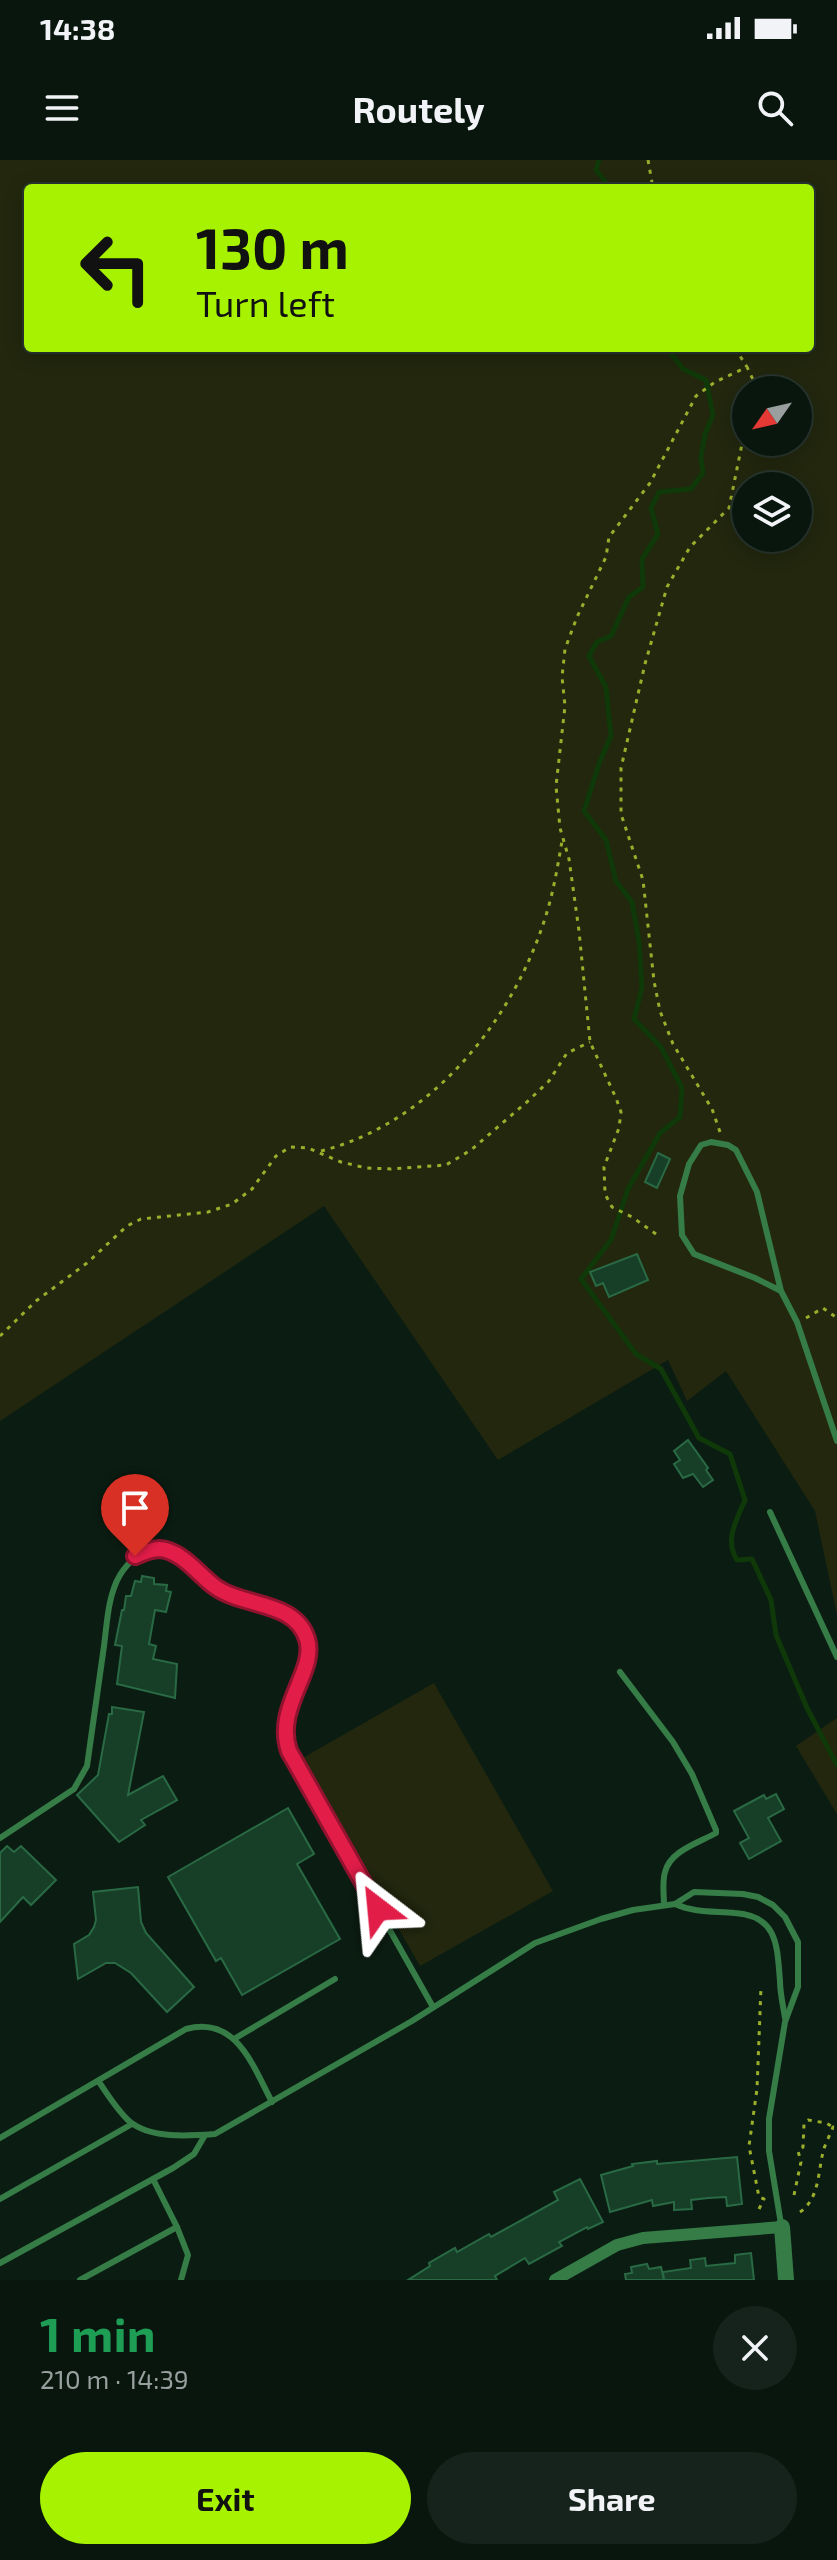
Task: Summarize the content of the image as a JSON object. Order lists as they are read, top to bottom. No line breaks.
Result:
{"north":"bottom left","page":{"status":"14:38","header":"Routely","turn":["130 m","Turn left"],"heading":["1 min","210 m · 14:39"],"buttons":["Exit","Share"]}}
